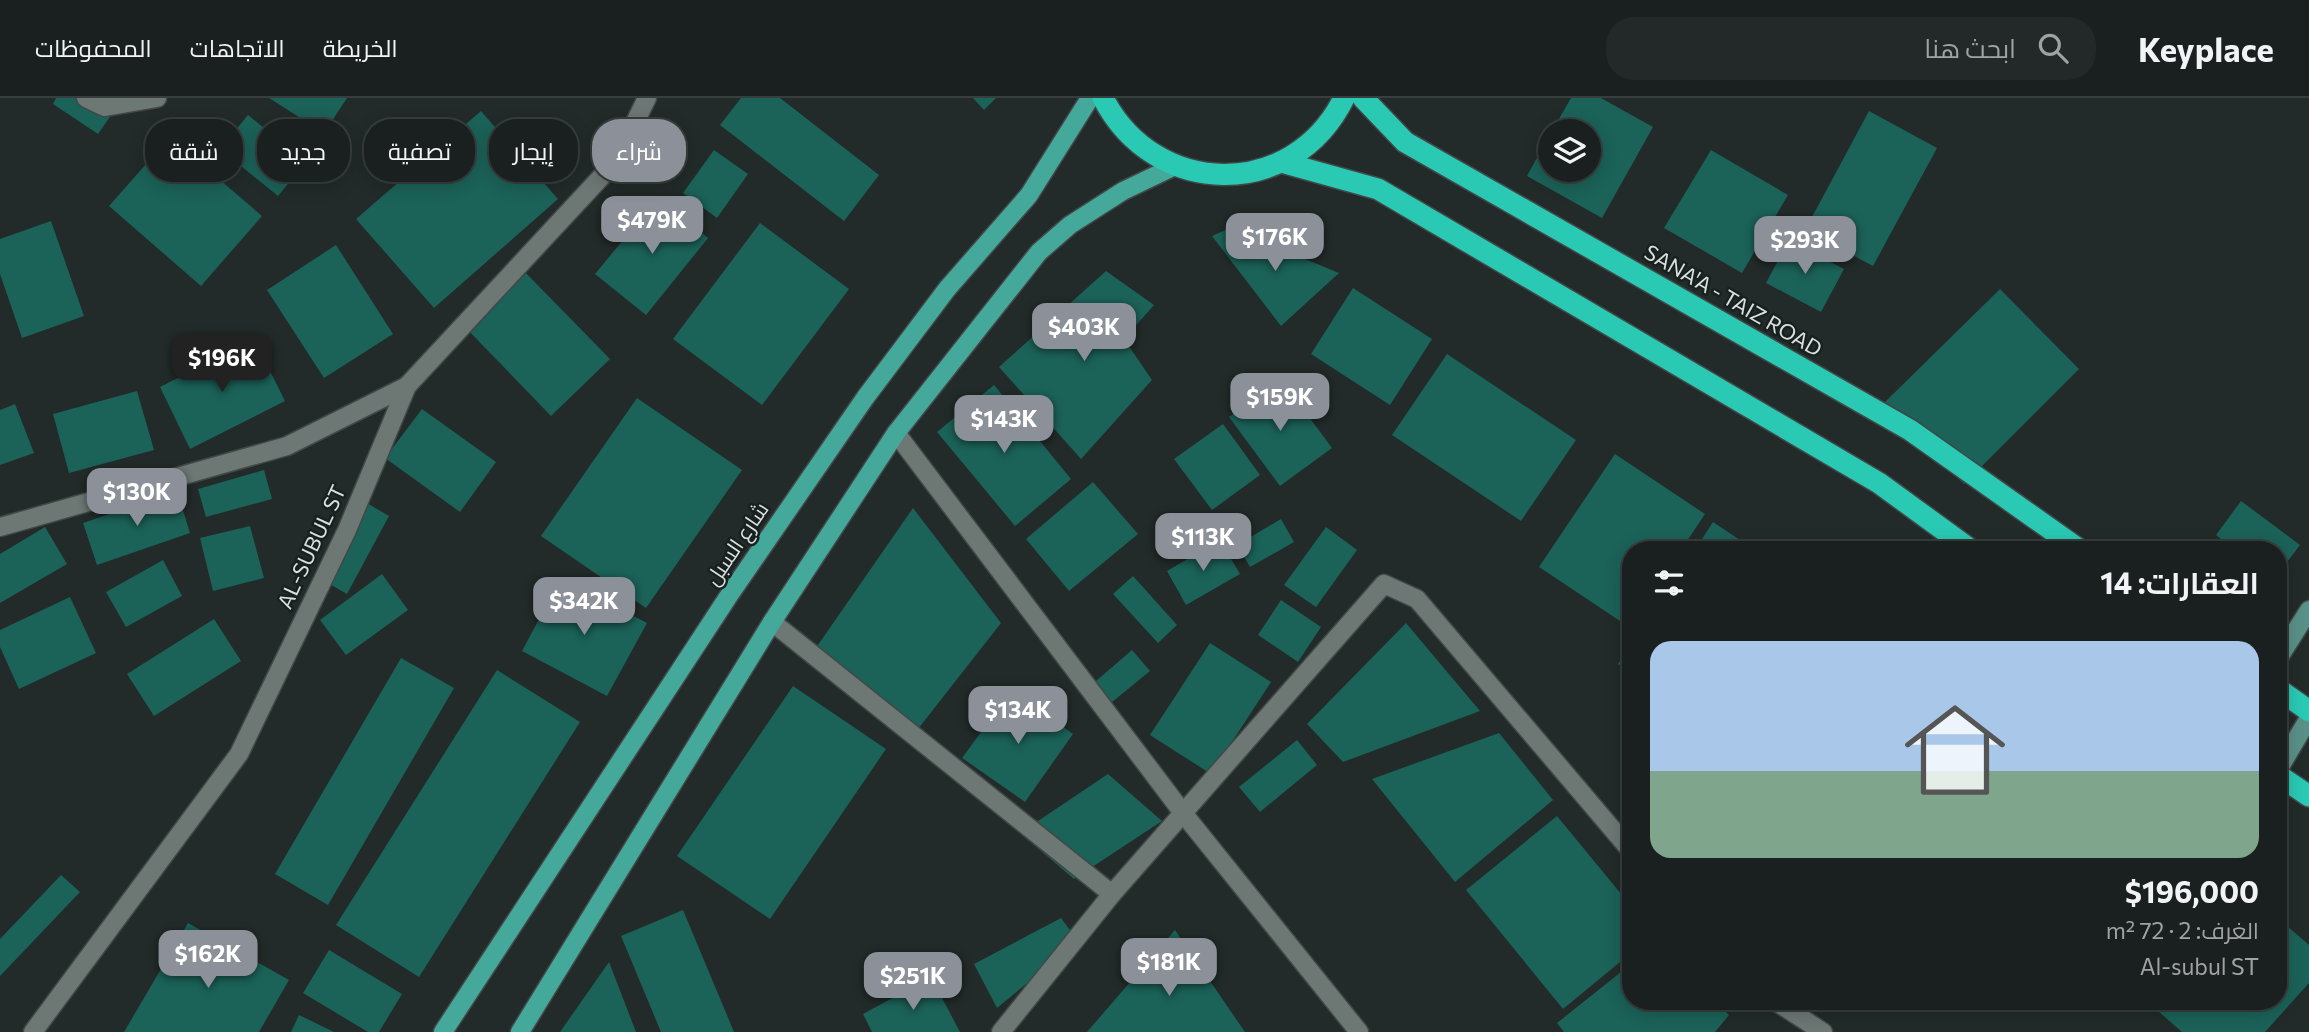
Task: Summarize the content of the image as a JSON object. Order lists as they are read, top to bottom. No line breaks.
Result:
{"streets":{"highway":["SANA'A - TAIZ ROAD"],"main road":["شارع السبل"],"street":["AL-SUBUL ST"]},"page":{"header":"Keyplace","search":"ابحث هنا","nav":["الخريطة","الاتجاهات","المحفوظات"],"chip":["شراء","إيجار","تصفية","جديد","شقة"],"price":["$479K","$176K","$293K","$403K","$196K","$159K","$143K","$130K","$113K","$342K","$134K","$162K","$181K","$251K"],"heading":"العقارات: 14","list":[{"name":"$196,000","note":"الغرف: 2 · 72 m² · Al-subul ST"}]}}
